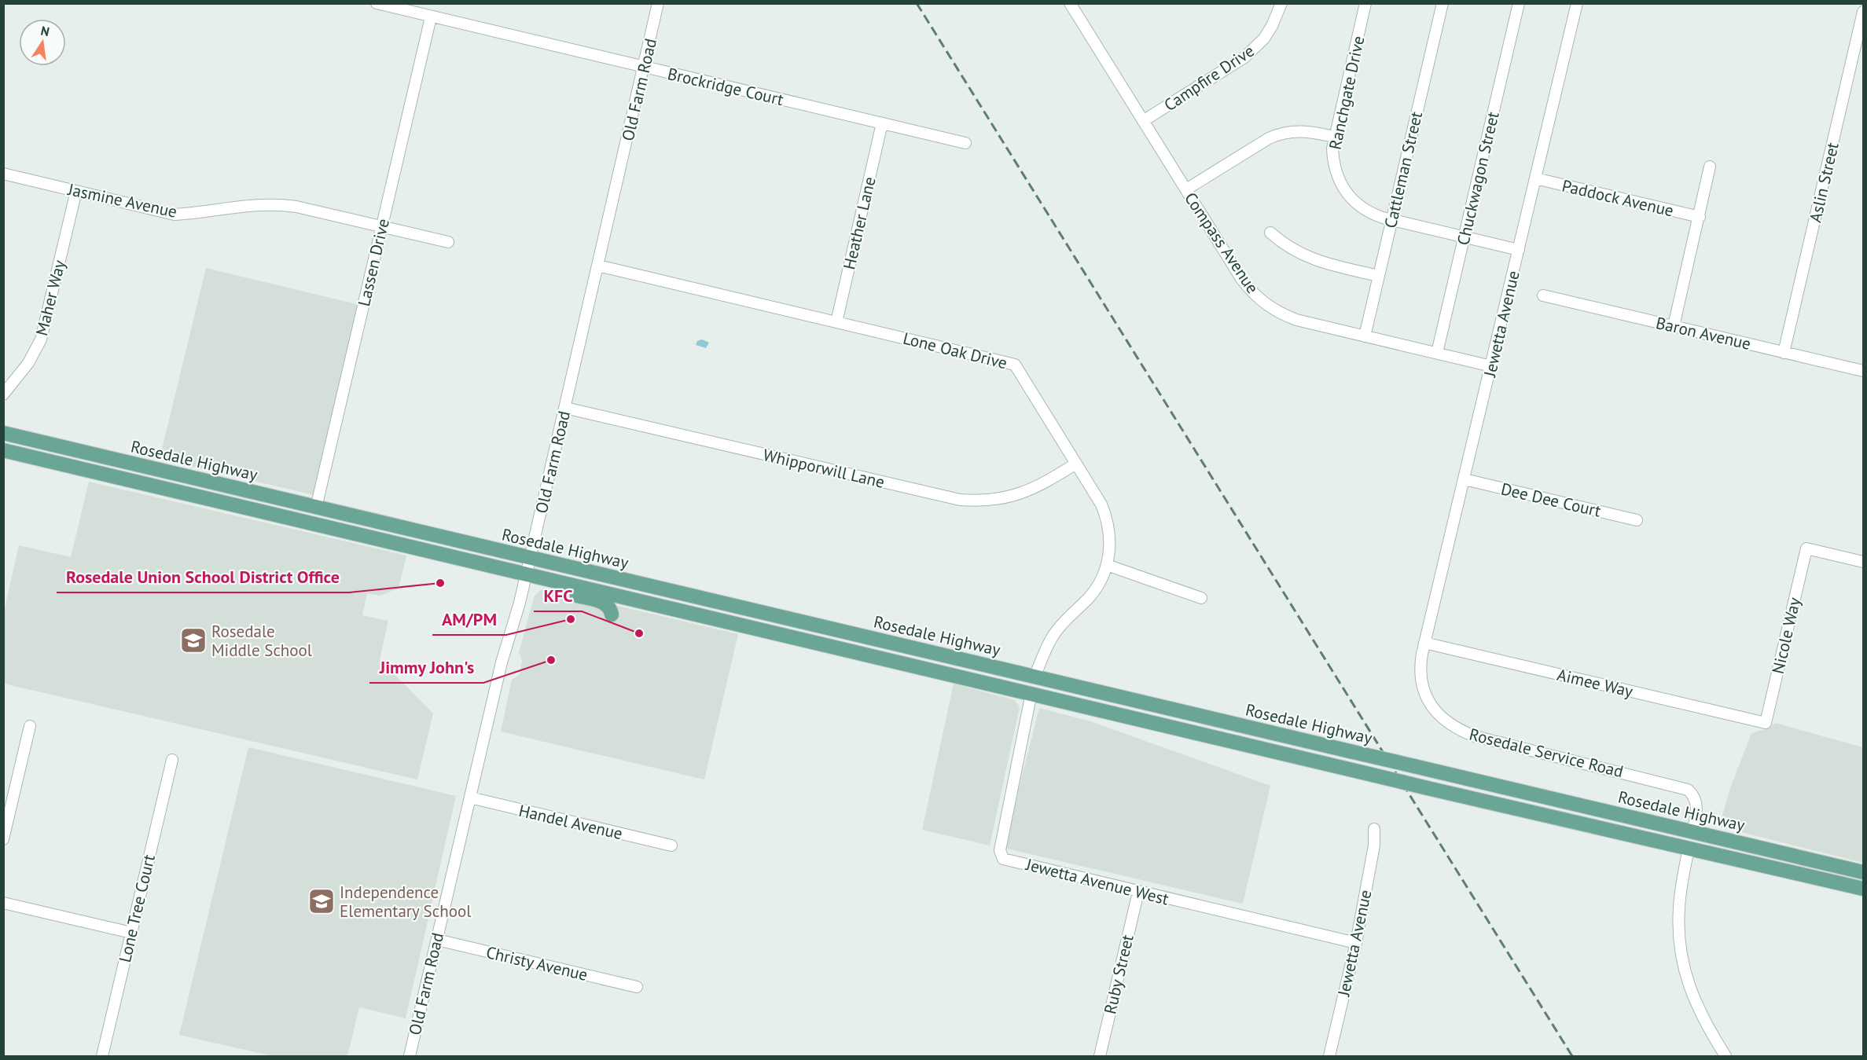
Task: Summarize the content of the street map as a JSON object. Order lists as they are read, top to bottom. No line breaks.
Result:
{"streets":{"main road":["Rosedale Highway"],"street":["Campfire Drive","Brockridge Court","Old Farm Road","Ranchgate Drive","Cattleman Street","Chuckwagon Street","Aslin Street","Paddock Avenue","Jasmine Avenue","Heather Lane","Compass Avenue","Lassen Drive","Maher Way","Jewetta Avenue","Baron Avenue","Lone Oak Drive","Whipporwill Lane","Dee Dee Court","Nicole Way","Aimee Way","Rosedale Service Road","Handel Avenue","Jewetta Avenue West","Lone Tree Court","Christy Avenue","Ruby Street"]},"crossings":[["Campfire Drive","Compass Avenue"],["Brockridge Court","Old Farm Road"],["Brockridge Court","Heather Lane"],["Brockridge Court","Lassen Drive"],["Old Farm Road","Lone Oak Drive"],["Old Farm Road","Rosedale Highway"],["Old Farm Road","Whipporwill Lane"],["Old Farm Road","Handel Avenue"],["Old Farm Road","Christy Avenue"],["Ranchgate Drive","Cattleman Street"],["Ranchgate Drive","Chuckwagon Street"],["Ranchgate Drive","Jewetta Avenue"],["Cattleman Street","Compass Avenue"],["Chuckwagon Street","Compass Avenue"],["Aslin Street","Baron Avenue"],["Paddock Avenue","Jewetta Avenue"],["Jasmine Avenue","Lassen Drive"],["Jasmine Avenue","Maher Way"],["Heather Lane","Lone Oak Drive"],["Compass Avenue","Jewetta Avenue"],["Lassen Drive","Rosedale Highway"],["Jewetta Avenue","Dee Dee Court"],["Jewetta Avenue","Aimee Way"],["Jewetta Avenue","Rosedale Service Road"],["Jewetta Avenue","Jewetta Avenue West"],["Lone Oak Drive","Rosedale Highway"],["Lone Oak Drive","Whipporwill Lane"],["Rosedale Highway","Rosedale Service Road"],["Rosedale Highway","Jewetta Avenue West"],["Nicole Way","Aimee Way"],["Aimee Way","Rosedale Service Road"],["Jewetta Avenue West","Ruby Street"]],"places":{"other":["Rosedale Union School District Office","AM/PM","KFC","Jimmy John's"],"school or university":["Rosedale Middle School","Independence Elementary School"]},"north":"top"}
